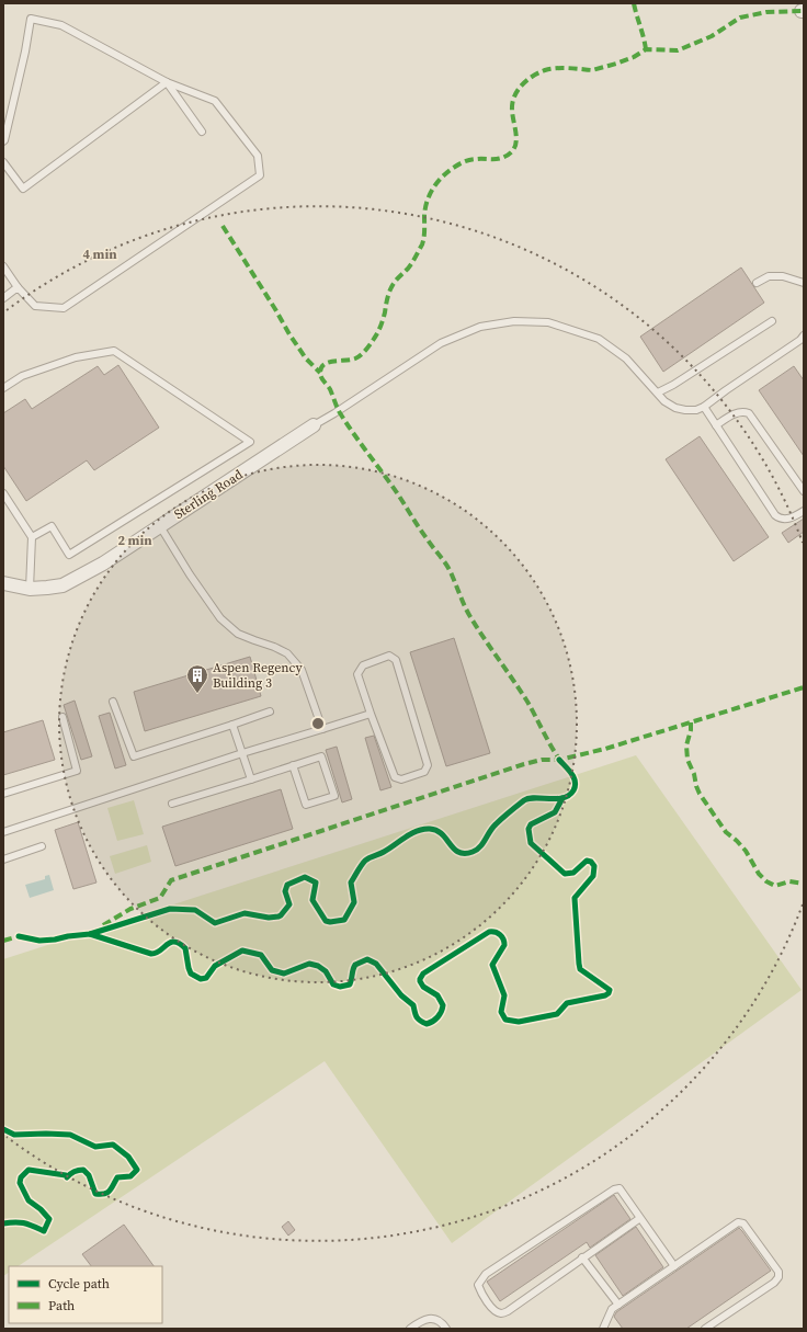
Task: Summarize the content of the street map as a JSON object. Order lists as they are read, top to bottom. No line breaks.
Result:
{"streets":{"street":["Sterling Road"]},"places":{"building":["Aspen Regency Building 3"]},"legend":["Cycle path","Path"],"rings":["4 min","2 min"]}
